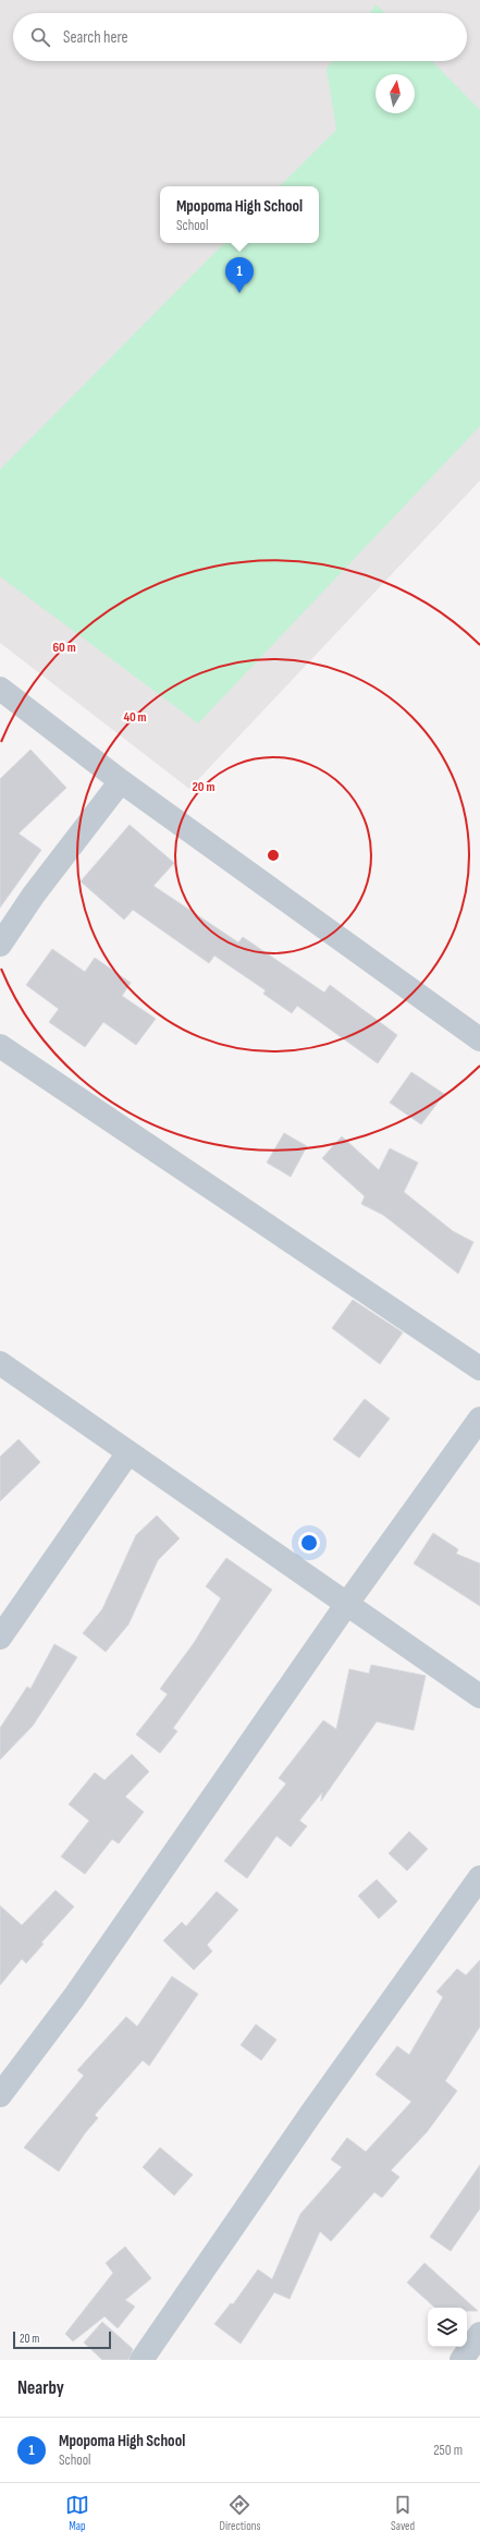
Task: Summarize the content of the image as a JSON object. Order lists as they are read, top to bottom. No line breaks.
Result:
{"scale_bar":"20 m","north":"top","page":{"search":"Search here","popup":["Mpopoma High School","School"],"pins":"1","scale":"20 m","heading":"Nearby","list":[{"mark":"1","name":"Mpopoma High School","note":"School","value":"250 m"}],"nav":["Map","Directions","Saved"]},"rings":["60 m","40 m","20 m"]}
